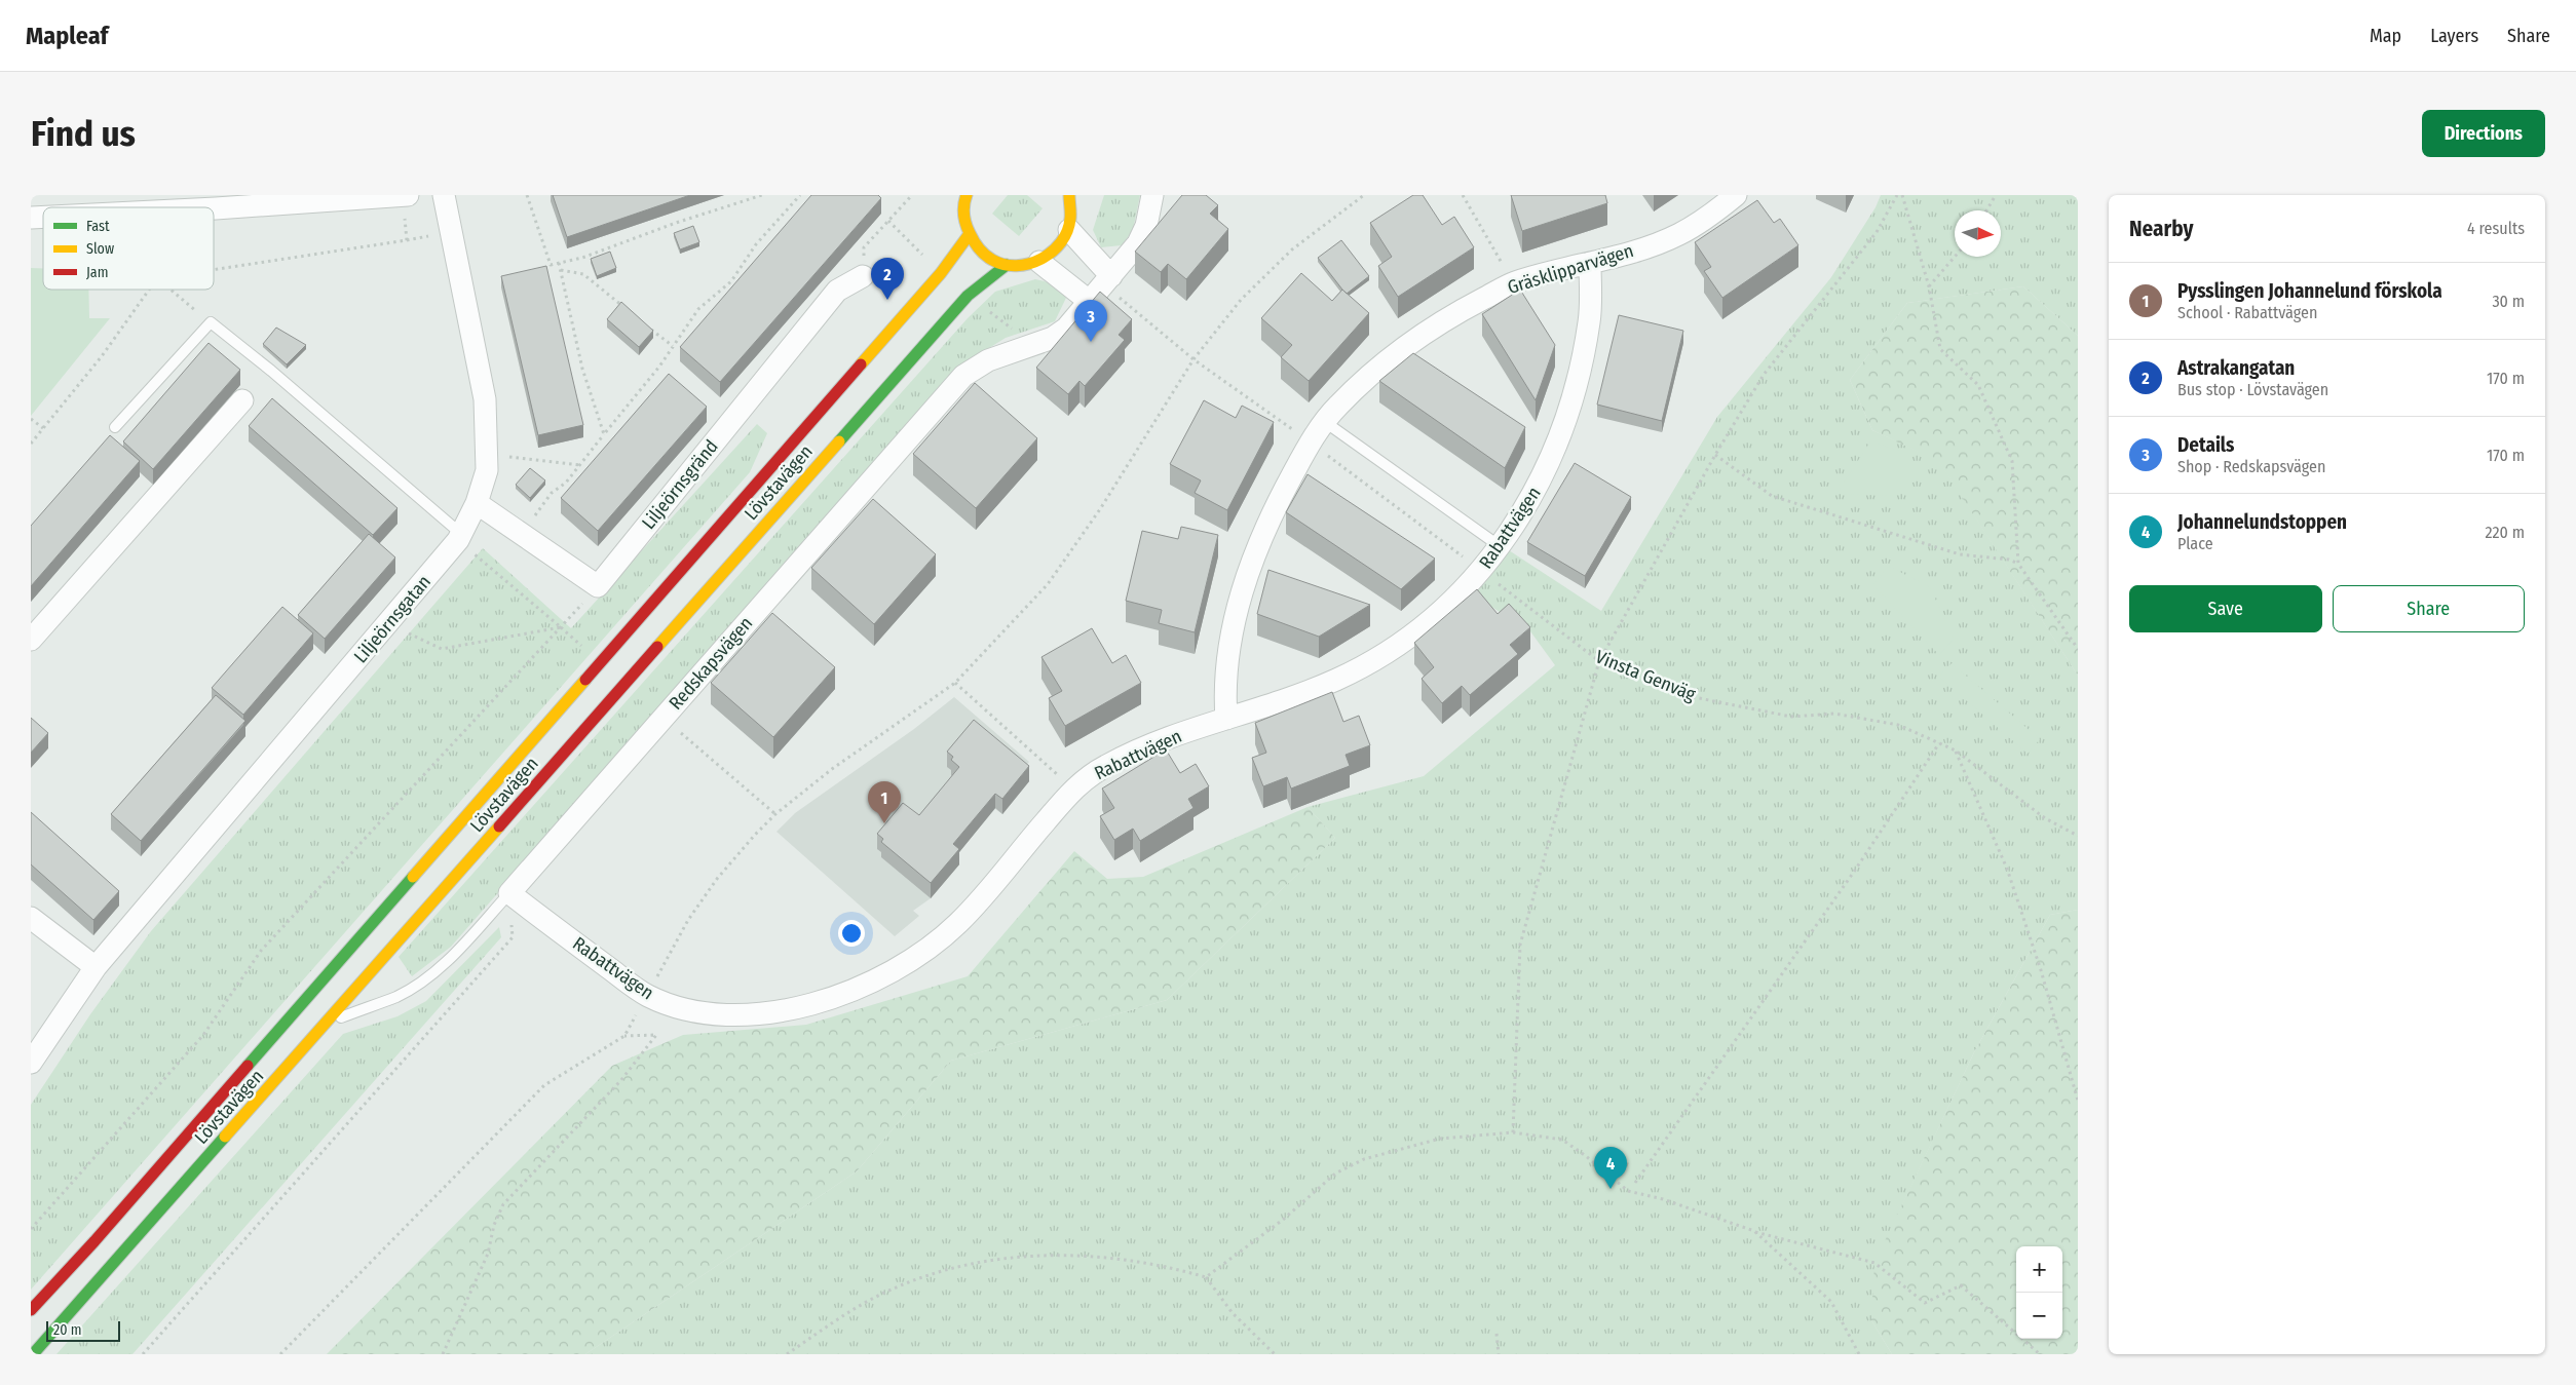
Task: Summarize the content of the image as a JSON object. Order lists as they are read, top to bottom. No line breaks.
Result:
{"streets":{"street":["Gräsklipparvägen","Lövstavägen","Liljeörnsgränd","Rabattvägen","Liljeörnsgatan","Redskapsvägen"],"path":["Vinsta Genväg"]},"crossings":[["Gräsklipparvägen","Rabattvägen"],["Gräsklipparvägen","Vinsta Genväg"],["Lövstavägen","Redskapsvägen"],["Rabattvägen","Redskapsvägen"],["Rabattvägen","Vinsta Genväg"],["Redskapsvägen","Vinsta Genväg"]],"legend":["Fast","Slow","Jam"],"scale_bar":"20 m","north":"right","page":{"header":"Mapleaf","nav":["Map","Layers","Share"],"buttons":["Directions",["Save","Share"]],"title":"Find us","heading":["Nearby","4 results"],"pins":["2","3","1","4"],"list":[{"mark":"1","name":"Pysslingen Johannelund förskola","note":"School · Rabattvägen","value":"30 m"},{"mark":"2","name":"Astrakangatan","note":"Bus stop · Lövstavägen","value":"170 m"},{"mark":"3","name":"Details","note":"Shop · Redskapsvägen","value":"170 m"},{"mark":"4","name":"Johannelundstoppen","note":"Place","value":"220 m"}],"map_buttons":["+","−"],"scale":"20 m"}}
